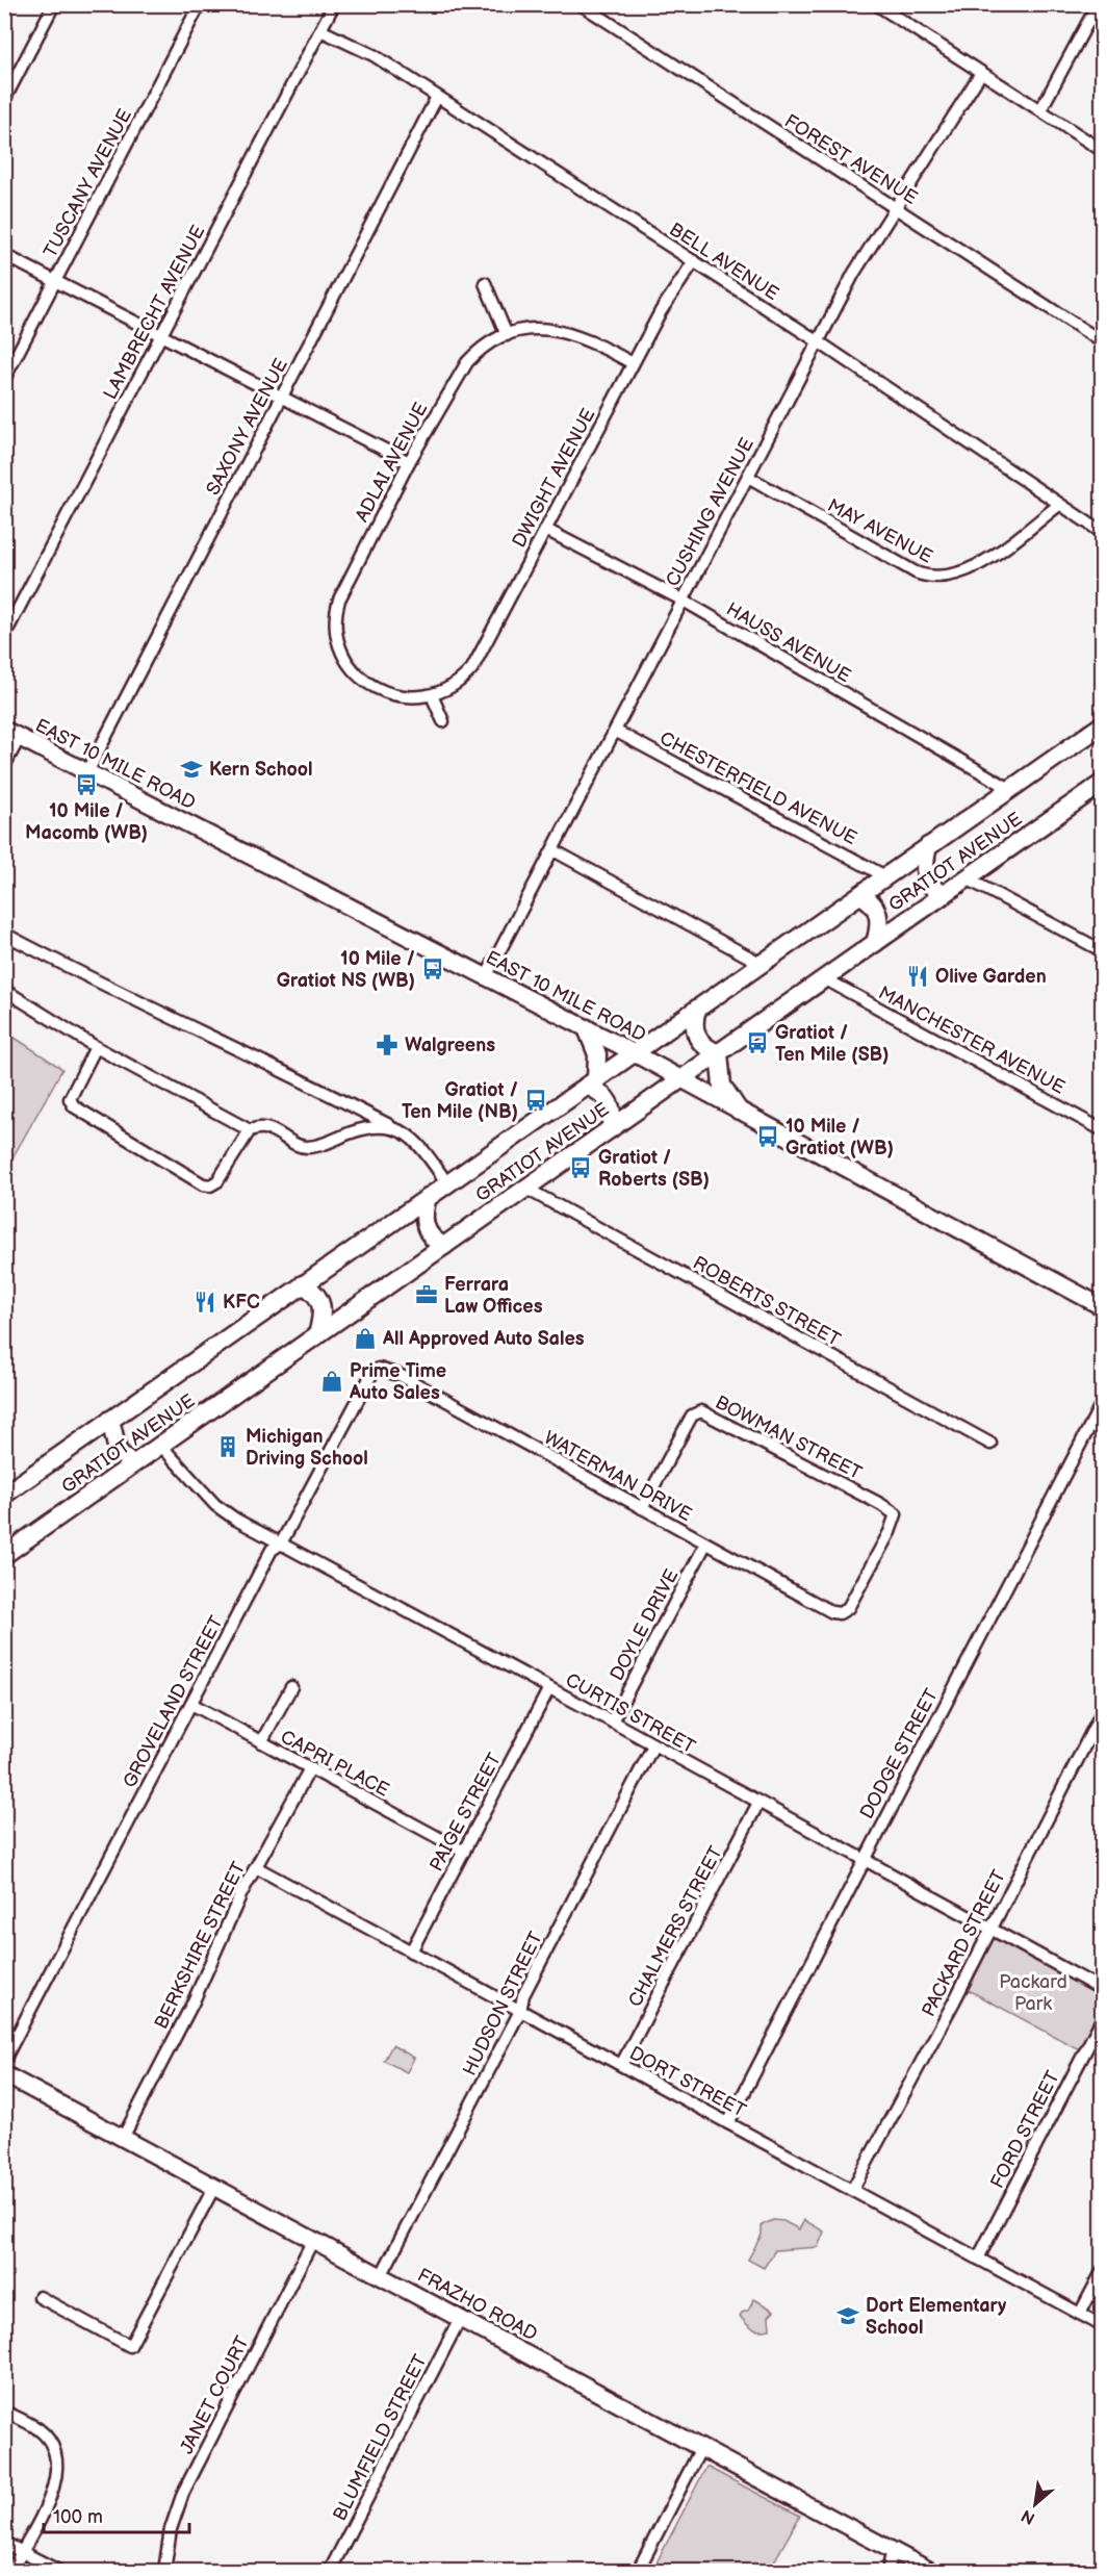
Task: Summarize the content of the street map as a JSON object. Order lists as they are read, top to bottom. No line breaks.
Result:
{"streets":{"main road":["EAST 10 MILE ROAD","GRATIOT AVENUE","FRAZHO ROAD"],"street":["FOREST AVENUE","TUSCANY AVENUE","BELL AVENUE","LAMBRECHT AVENUE","SAXONY AVENUE","ADLAI AVENUE","DWIGHT AVENUE","CUSHING AVENUE","MAY AVENUE","HAUSS AVENUE","CHESTERFIELD AVENUE","MANCHESTER AVENUE","ROBERTS STREET","BOWMAN STREET","WATERMAN DRIVE","DOYLE DRIVE","GROVELAND STREET","CURTIS STREET","DODGE STREET","CAPRI PLACE","PAIGE STREET","CHALMERS STREET","PACKARD STREET","BERKSHIRE STREET","HUDSON STREET","DORT STREET","FORD STREET","JANET COURT","BLUMFIELD STREET"]},"crossings":[["FOREST AVENUE","CUSHING AVENUE"],["BELL AVENUE","LAMBRECHT AVENUE"],["BELL AVENUE","SAXONY AVENUE"],["BELL AVENUE","DWIGHT AVENUE"],["BELL AVENUE","CUSHING AVENUE"],["BELL AVENUE","MAY AVENUE"],["SAXONY AVENUE","EAST 10 MILE ROAD"],["ADLAI AVENUE","DWIGHT AVENUE"],["DWIGHT AVENUE","HAUSS AVENUE"],["CUSHING AVENUE","MAY AVENUE"],["CUSHING AVENUE","HAUSS AVENUE"],["CUSHING AVENUE","EAST 10 MILE ROAD"],["CUSHING AVENUE","CHESTERFIELD AVENUE"],["HAUSS AVENUE","GRATIOT AVENUE"],["EAST 10 MILE ROAD","GRATIOT AVENUE"],["CHESTERFIELD AVENUE","GRATIOT AVENUE"],["GRATIOT AVENUE","MANCHESTER AVENUE"],["GRATIOT AVENUE","ROBERTS STREET"],["GRATIOT AVENUE","CURTIS STREET"],["BOWMAN STREET","WATERMAN DRIVE"],["WATERMAN DRIVE","DOYLE DRIVE"],["WATERMAN DRIVE","GROVELAND STREET"],["DOYLE DRIVE","CURTIS STREET"],["GROVELAND STREET","CURTIS STREET"],["GROVELAND STREET","CAPRI PLACE"],["CURTIS STREET","DODGE STREET"],["CURTIS STREET","PAIGE STREET"],["CURTIS STREET","CHALMERS STREET"],["CURTIS STREET","PACKARD STREET"],["CURTIS STREET","HUDSON STREET"],["DODGE STREET","DORT STREET"],["CAPRI PLACE","PAIGE STREET"],["CAPRI PLACE","BERKSHIRE STREET"],["PAIGE STREET","DORT STREET"],["CHALMERS STREET","DORT STREET"],["PACKARD STREET","DORT STREET"],["BERKSHIRE STREET","DORT STREET"],["BERKSHIRE STREET","FRAZHO ROAD"],["HUDSON STREET","DORT STREET"],["HUDSON STREET","FRAZHO ROAD"],["DORT STREET","FORD STREET"],["FRAZHO ROAD","JANET COURT"],["FRAZHO ROAD","BLUMFIELD STREET"]],"parks":["Packard Park"],"places":{"school or university":["Kern School","Dort Elementary School"],"bus stop":["10 Mile / Macomb (WB)","10 Mile / Gratiot NS (WB)","Gratiot / Ten Mile (SB)","Gratiot / Ten Mile (NB)","10 Mile / Gratiot (WB)","Gratiot / Roberts (SB)"],"restaurant":["Olive Garden","KFC"],"pharmacy":["Walgreens"],"office":["Ferrara Law Offices"],"shop":["All Approved Auto Sales","Prime Time Auto Sales"],"building":["Michigan Driving School"]},"scale_bar":"100 m","north":"bottom left"}
